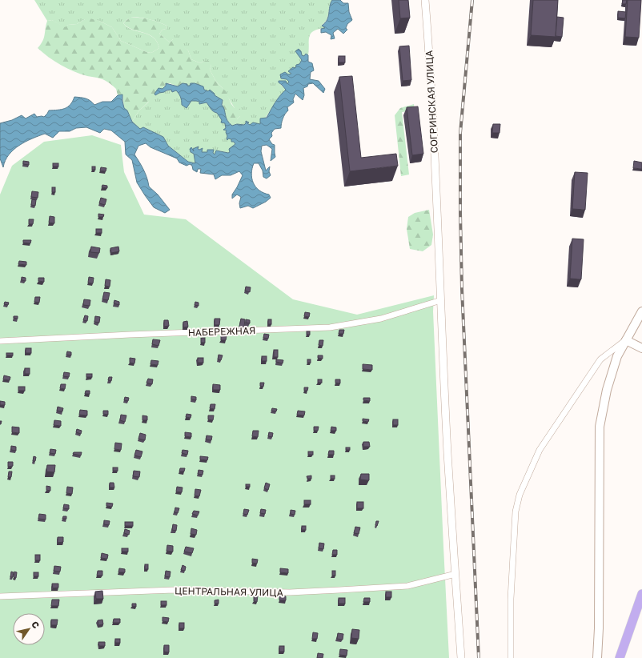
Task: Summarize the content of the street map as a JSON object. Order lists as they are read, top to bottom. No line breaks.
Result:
{"streets":{"street":["СОГРИНСКАЯ УЛИЦА","НАБЕРЕЖНАЯ","ЦЕНТРАЛЬНАЯ УЛИЦА"]},"crossings":[["СОГРИНСКАЯ УЛИЦА","НАБЕРЕЖНАЯ"],["СОГРИНСКАЯ УЛИЦА","ЦЕНТРАЛЬНАЯ УЛИЦА"]],"north":"top right"}
